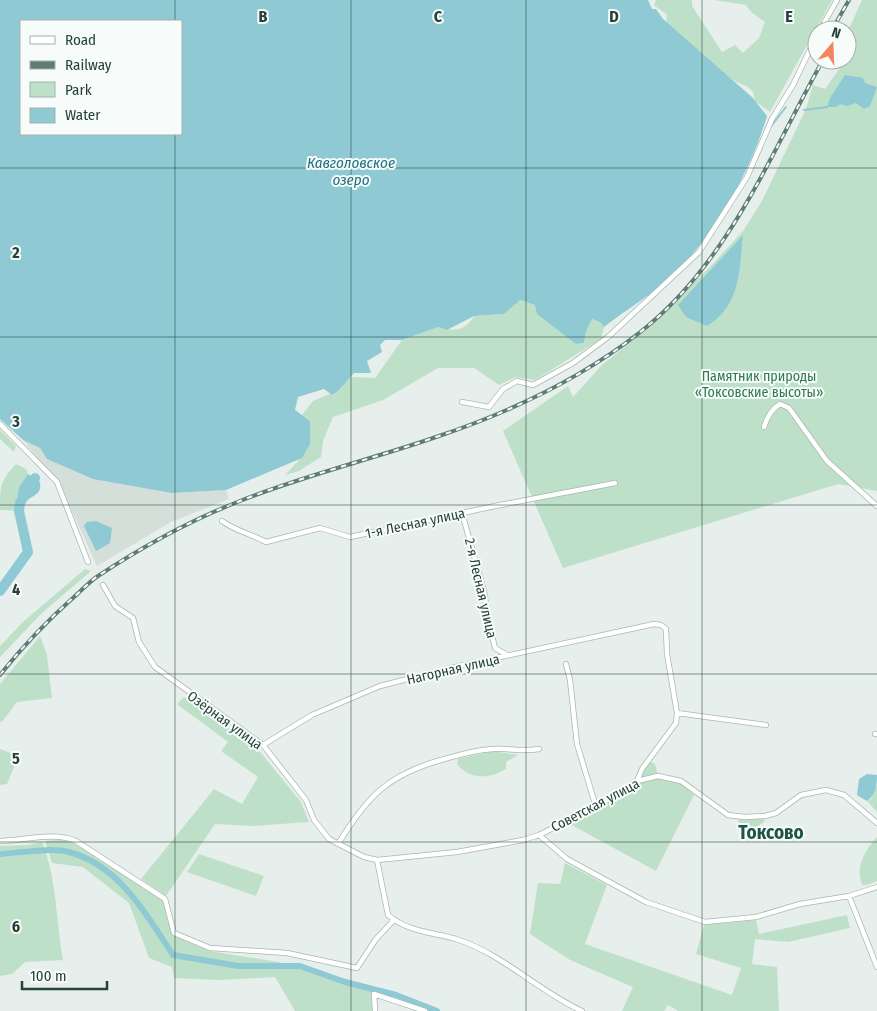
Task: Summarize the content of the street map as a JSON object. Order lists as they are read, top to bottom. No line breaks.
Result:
{"streets":{"street":["1-я Лесная улица","2-я Лесная улица","Нагорная улица","Озёрная улица","Советская улица"]},"crossings":[["1-я Лесная улица","2-я Лесная улица"],["2-я Лесная улица","Нагорная улица"],["Нагорная улица","Озёрная улица"],["Озёрная улица","Советская улица"]],"districts":["Токсово"],"water":["Кавголовское озеро"],"parks":["Памятник природы «Токсовские высоты»"],"legend":["Road","Railway","Park","Water"],"scale_bar":"100 m","north":"top","grid":{"columns":["B","C","D","E"],"rows":["2","3","4","5","6"]}}
